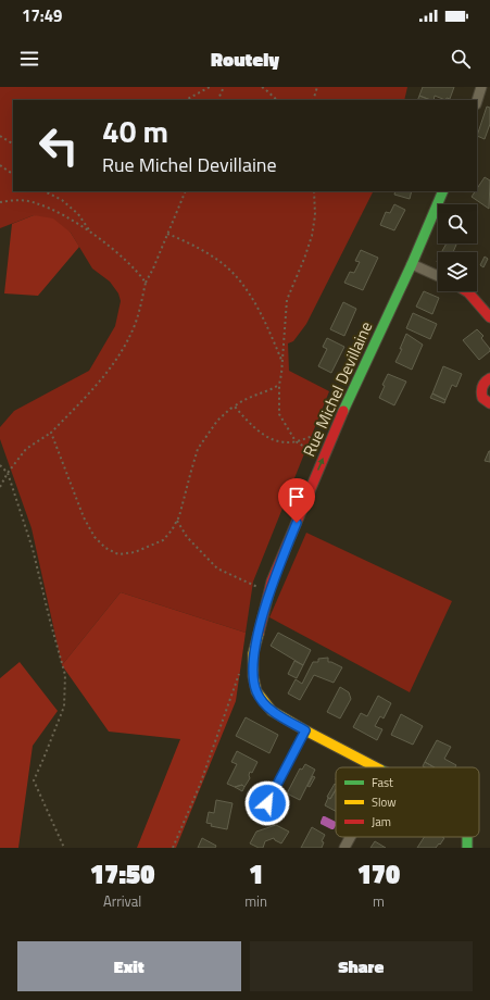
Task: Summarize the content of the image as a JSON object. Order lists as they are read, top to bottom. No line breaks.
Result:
{"streets":{"street":["Rue Michel Devillaine"]},"legend":["Fast","Slow","Jam"],"page":{"status":"17:49","header":"Routely","turn":["40 m","Rue Michel Devillaine"],"eta":["17:50","Arrival","1","min","170","m"],"buttons":["Exit","Share"]}}
